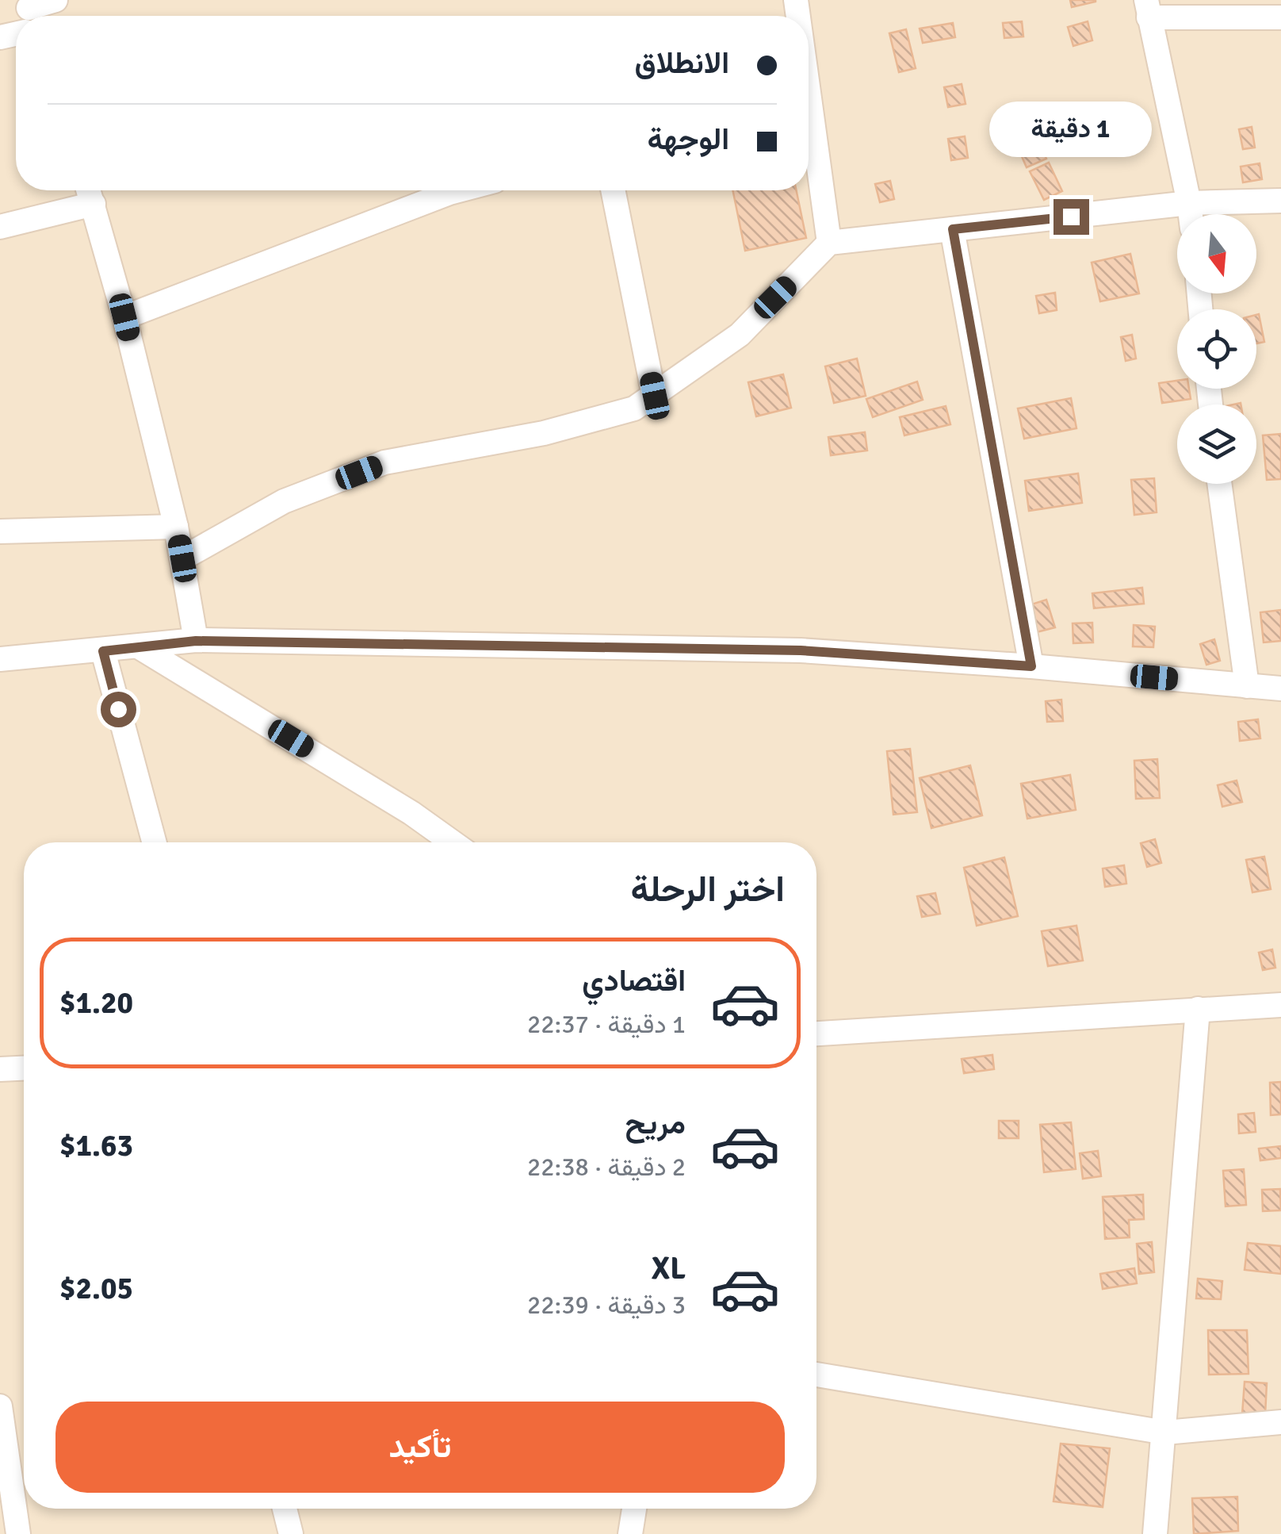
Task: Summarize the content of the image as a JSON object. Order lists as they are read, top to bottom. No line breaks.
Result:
{"north":"bottom","page":{"banner":["الانطلاق","الوجهة"],"bubble":"1 دقيقة","heading":"اختر الرحلة","list":[{"name":"اقتصادي","note":"1 دقيقة · 22:37","value":"$1.20"},{"name":"مريح","note":"2 دقيقة · 22:38","value":"$1.63"},{"name":"XL","note":"3 دقيقة · 22:39","value":"$2.05"}],"buttons":"تأكيد"}}
